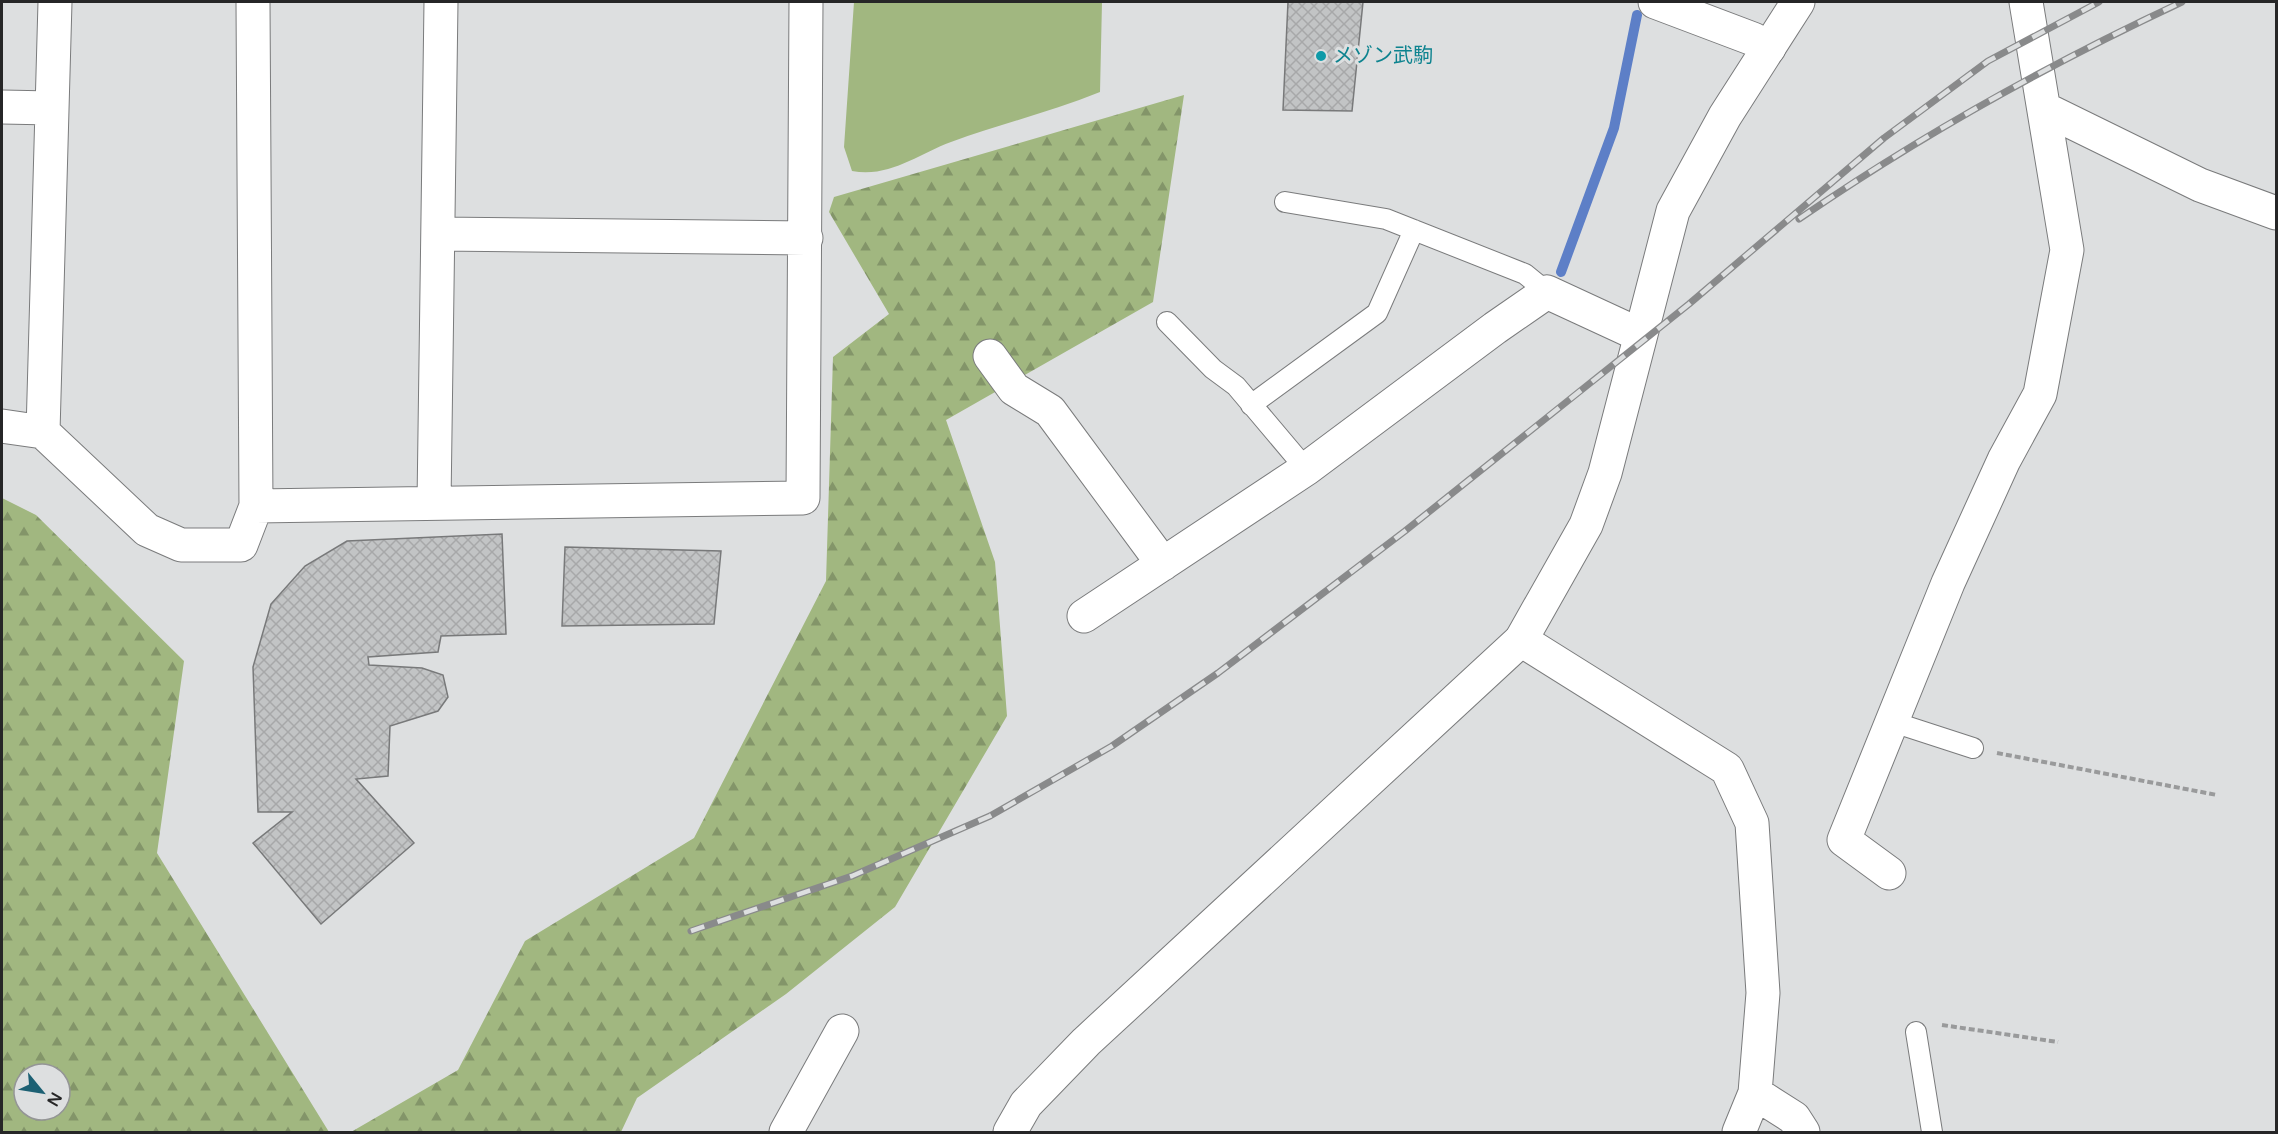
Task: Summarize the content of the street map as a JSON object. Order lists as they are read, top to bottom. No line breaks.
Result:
{"places":["メゾン武駒"],"north":"bottom right"}
